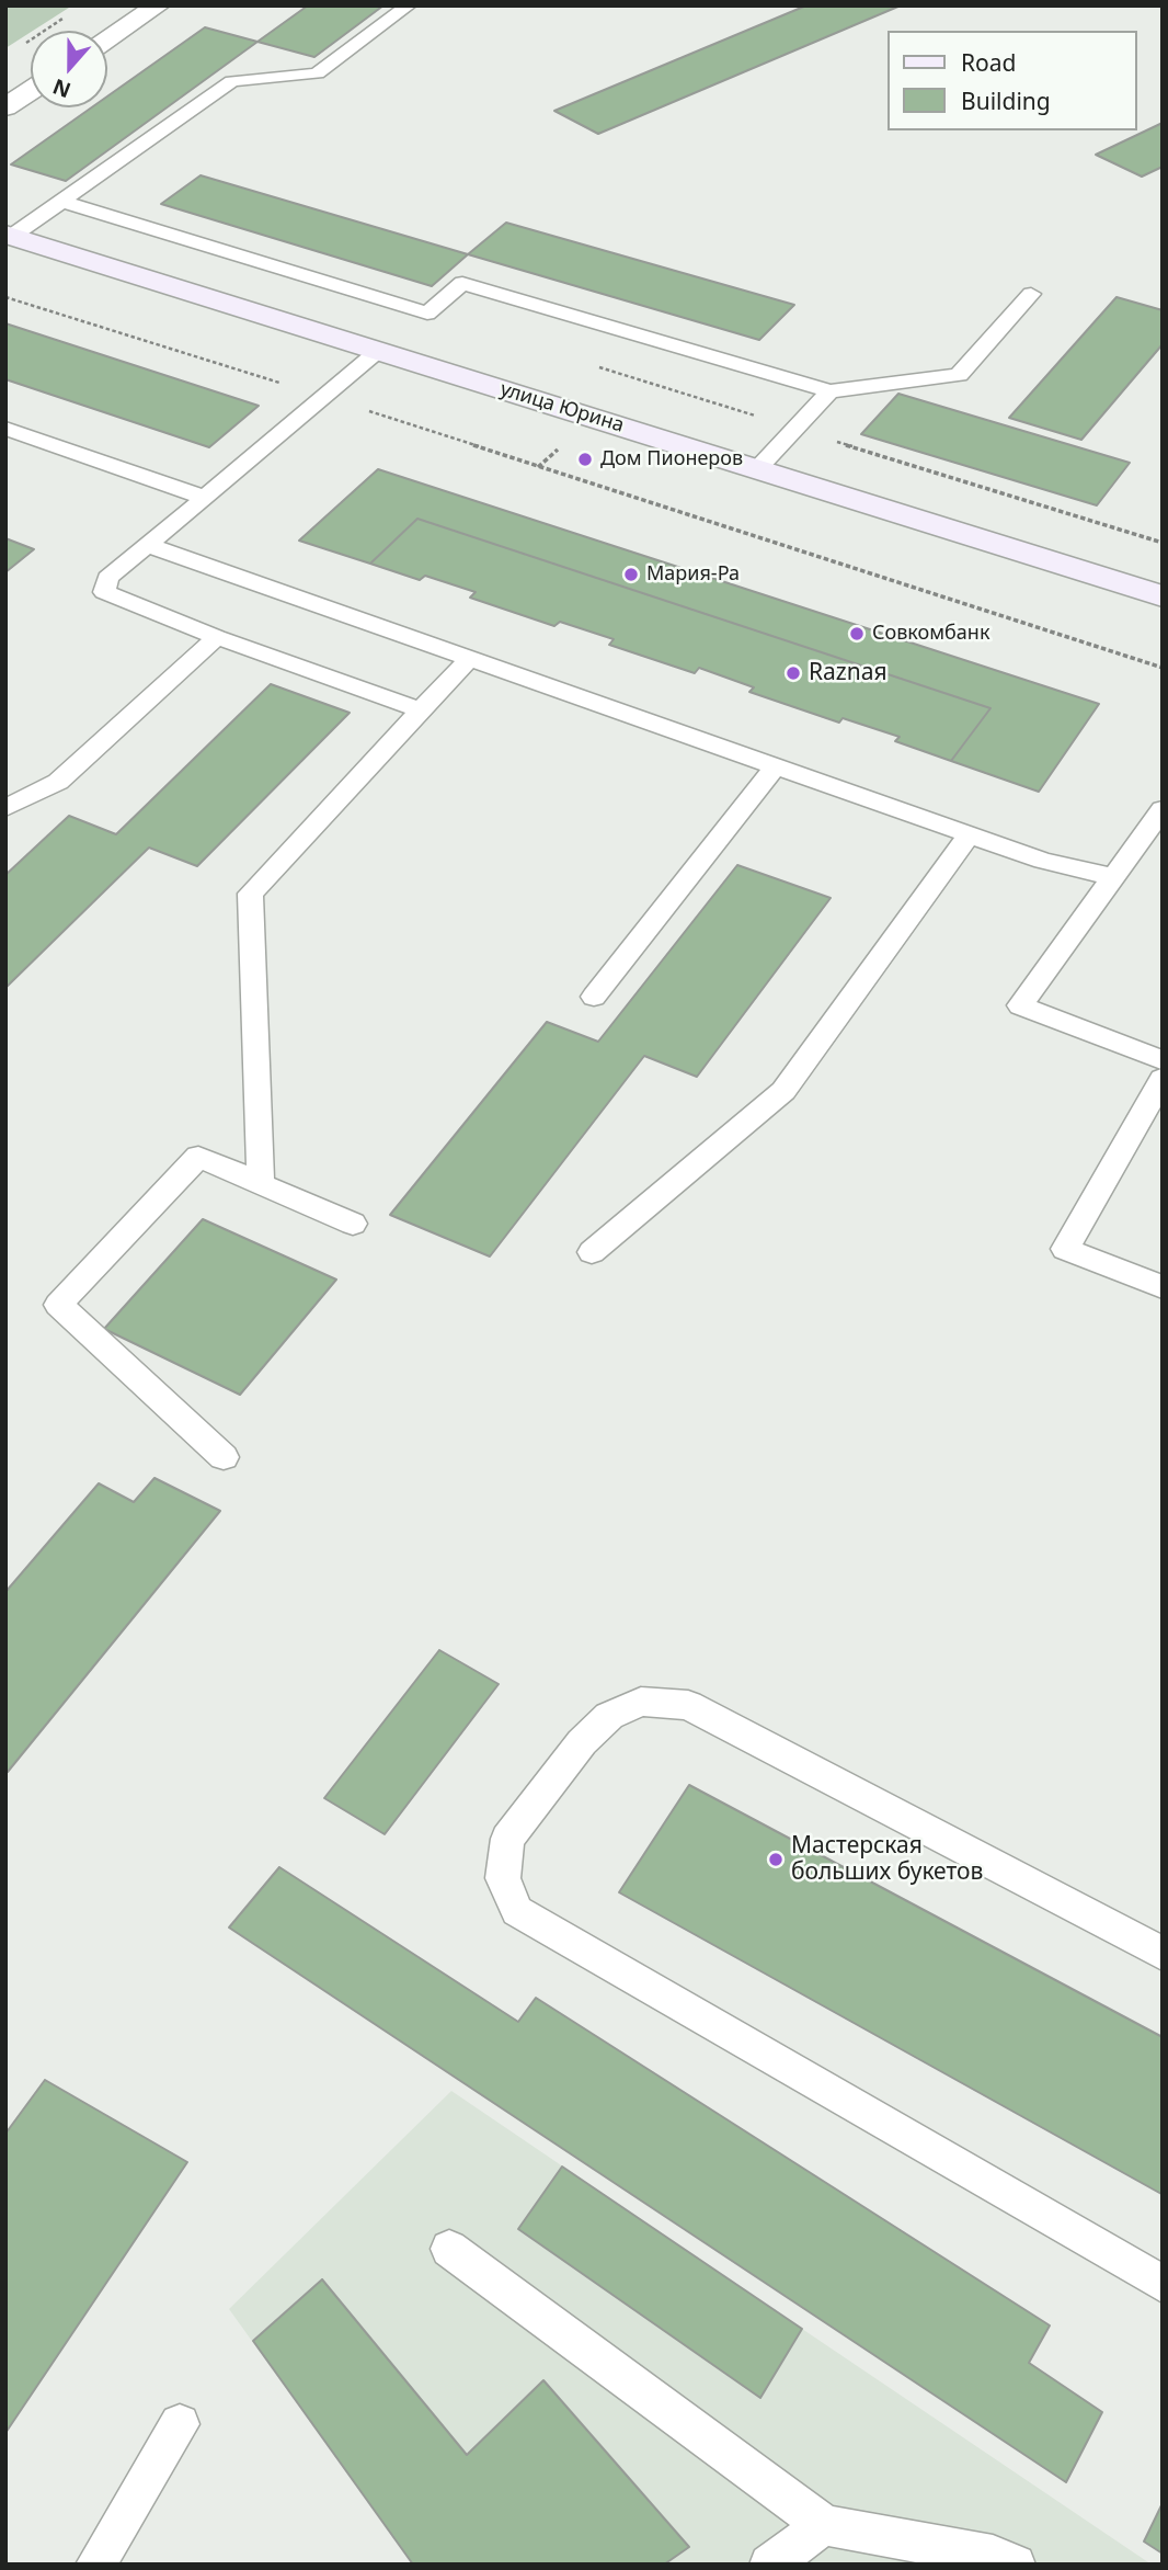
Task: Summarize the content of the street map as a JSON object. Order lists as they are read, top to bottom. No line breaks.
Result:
{"streets":{"main road":["улица Юрина"]},"places":["Дом Пионеров","Мария-Ра","Совкомбанк","Raznaя","Мастерская больших букетов"],"legend":["Road","Building"],"north":"bottom"}
